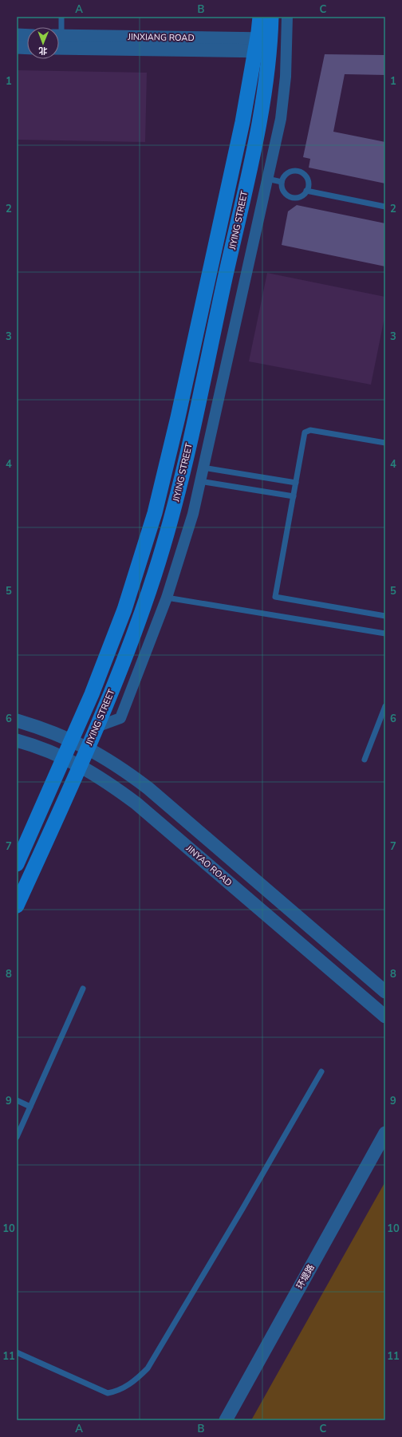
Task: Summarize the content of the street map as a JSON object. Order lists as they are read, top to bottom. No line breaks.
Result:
{"streets":{"main road":["JIYING STREET"],"street":["JINXIANG ROAD","JINYAO ROAD","环堤路"]},"crossings":[["JINXIANG ROAD","JIYING STREET"],["JIYING STREET","JINYAO ROAD"]],"north":"bottom","grid":{"columns":["A","B","C"],"rows":["1","2","3","4","5","6","7","8","9","10","11"]}}
